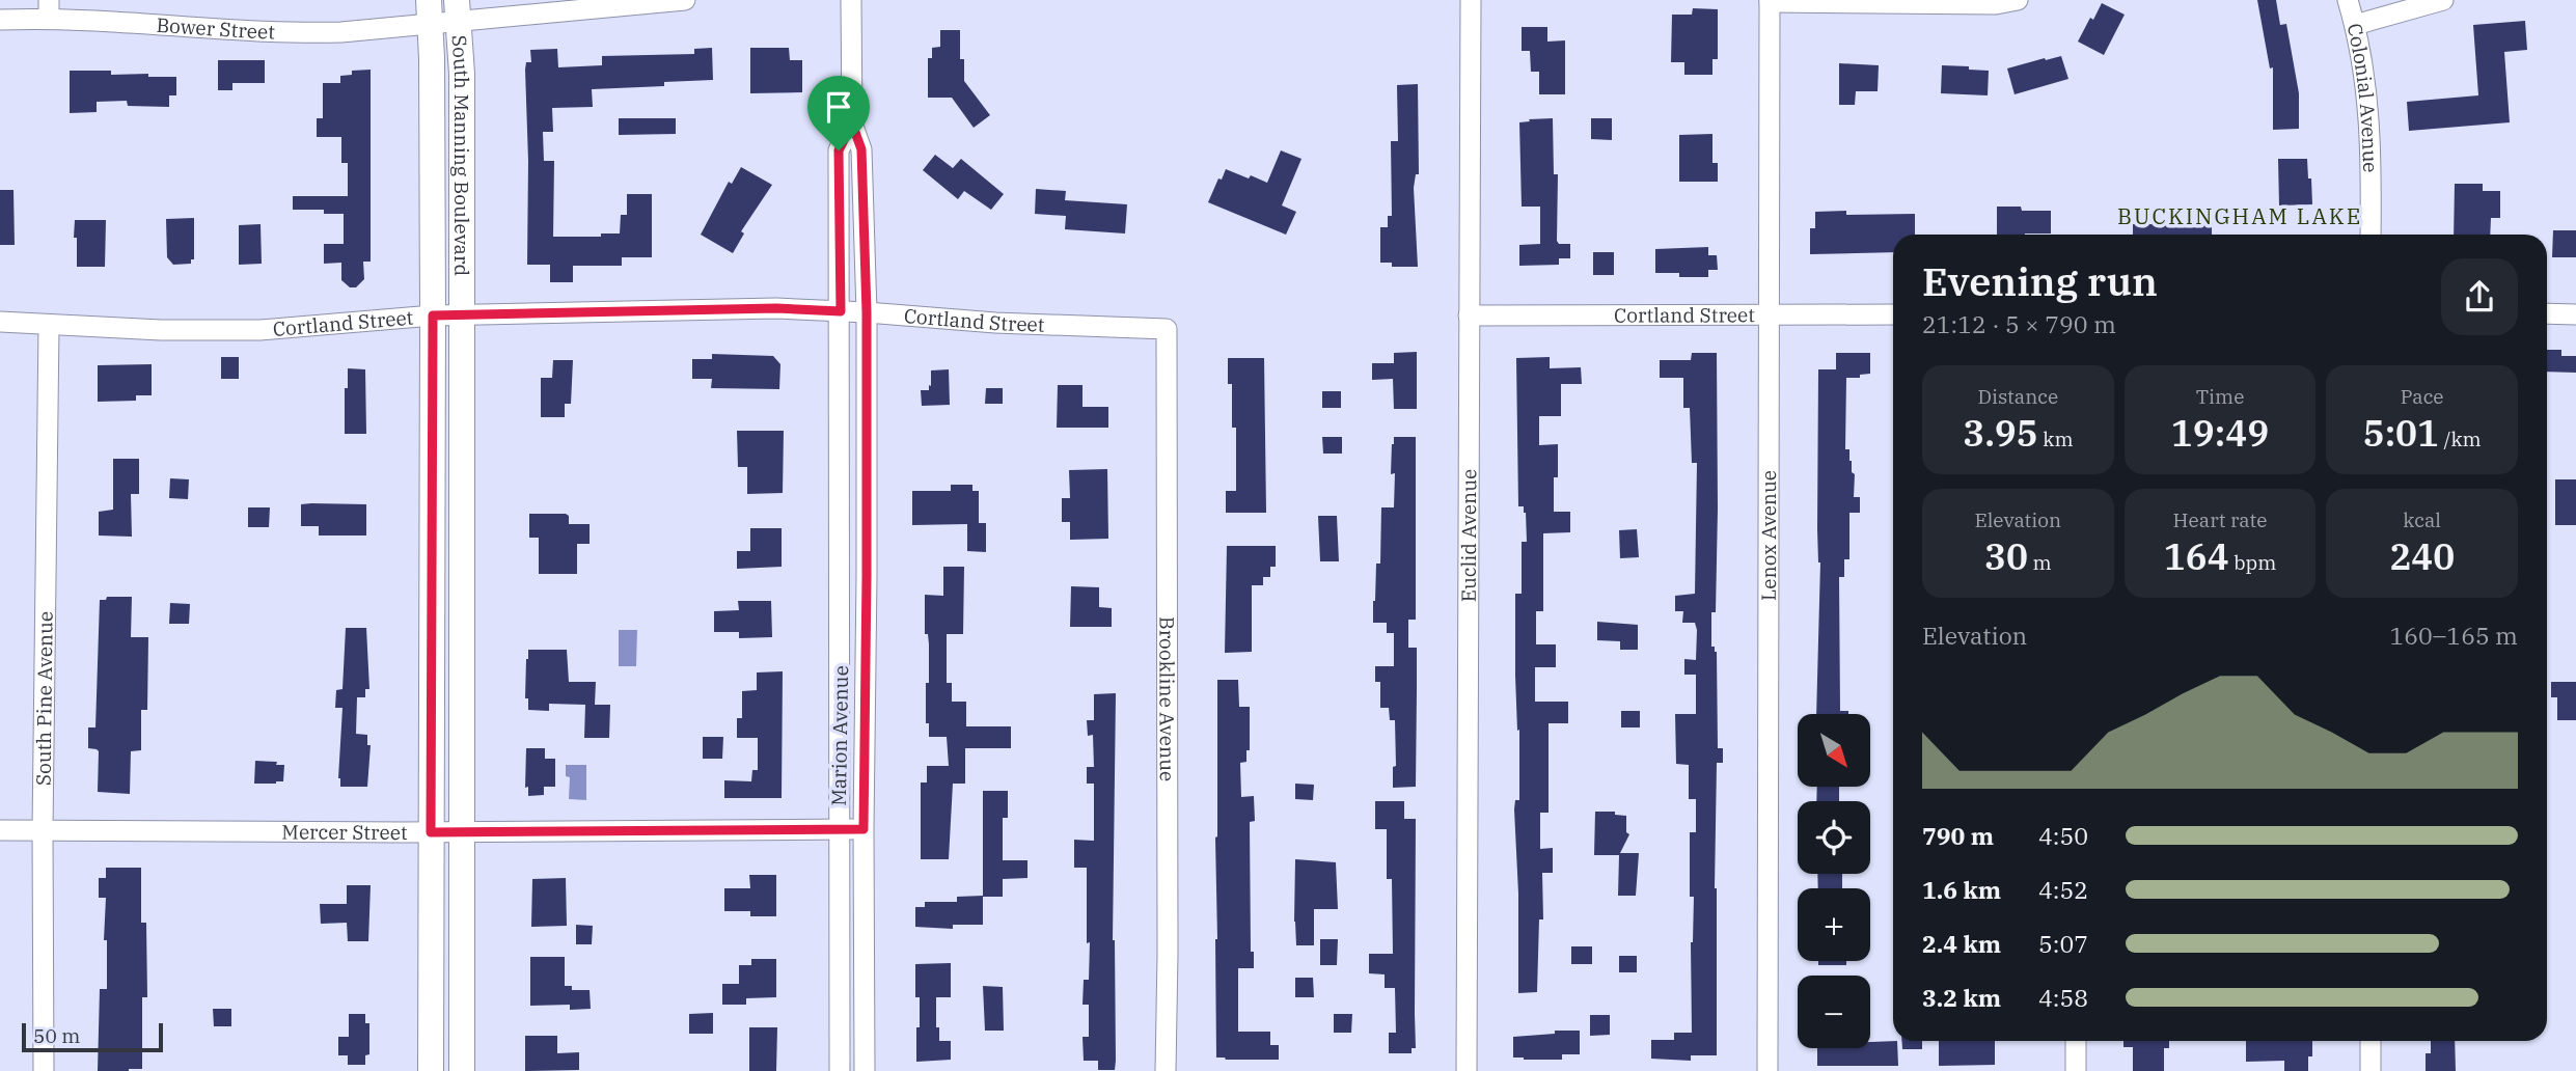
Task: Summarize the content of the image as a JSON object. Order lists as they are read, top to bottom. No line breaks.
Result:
{"streets":{"street":["Bower Street","Colonial Avenue","South Manning Boulevard","Cortland Street","Euclid Avenue","Lenox Avenue","South Pine Avenue","Brookline Avenue","Marion Avenue","Mercer Street"]},"crossings":[["Bower Street","South Manning Boulevard"],["South Manning Boulevard","Cortland Street"],["South Manning Boulevard","Mercer Street"],["Cortland Street","Euclid Avenue"],["Cortland Street","Lenox Avenue"],["Cortland Street","South Pine Avenue"],["Cortland Street","Brookline Avenue"],["Cortland Street","Marion Avenue"],["South Pine Avenue","Mercer Street"],["Marion Avenue","Mercer Street"]],"districts":["BUCKINGHAM LAKE"],"scale_bar":"50 m","north":"bottom right","page":{"heading":["Evening run","21:12 · 5 × 790 m"],"stats":[["Distance","3.95 km"],["Time","19:49"],["Pace","5:01 /km"],["Elevation","30 m"],["Heart rate","164 bpm"],["kcal","240"]],"chart":["Elevation","160–165 m"],"map_buttons":["+","−"],"list":[{"name":"790 m","note":"4:50"},{"name":"1.6 km","note":"4:52"},{"name":"2.4 km","note":"5:07"},{"name":"3.2 km","note":"4:58"}],"scale":"50 m"}}
